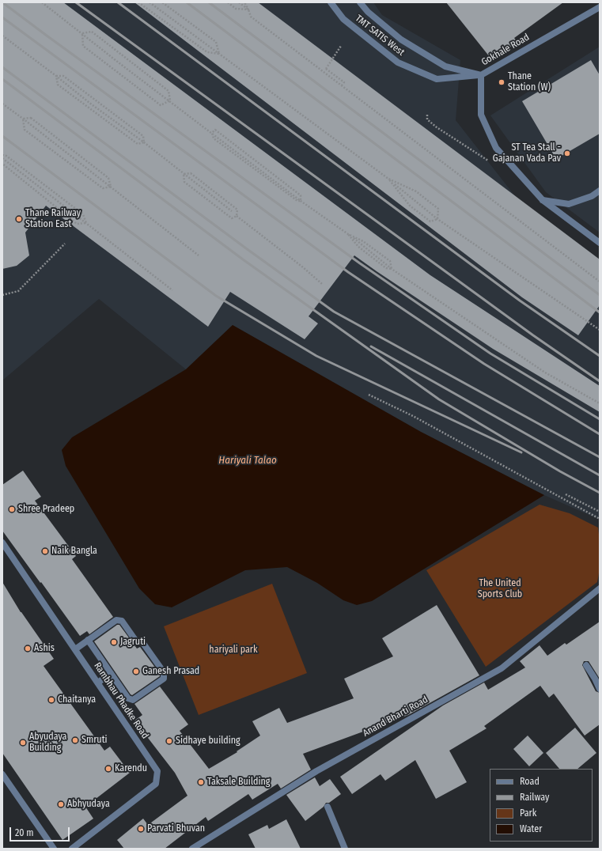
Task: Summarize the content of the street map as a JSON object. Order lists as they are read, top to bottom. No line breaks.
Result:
{"streets":{"street":["TMT SATIS West","Gokhale Road","Rambhau Phadke Road","Anand Bharti Road"]},"crossings":[["TMT SATIS West","Gokhale Road"]],"water":["Hariyali Talao"],"parks":["The United Sports Club","hariyali park"],"places":["Thane Station (W)","ST Tea Stall - Gajanan Vada Pav","Thane Railway Station East","Shree Pradeep","Naik Bangla","Jagruti","Ashis","Ganesh Prasad","Chaitanya","Smruti","Sidhaye building","Abyudaya Building","Karendu","Taksale Building","Abhyudaya","Parvati Bhuvan"],"legend":["Road","Railway","Park","Water"],"scale_bar":"20 m"}
